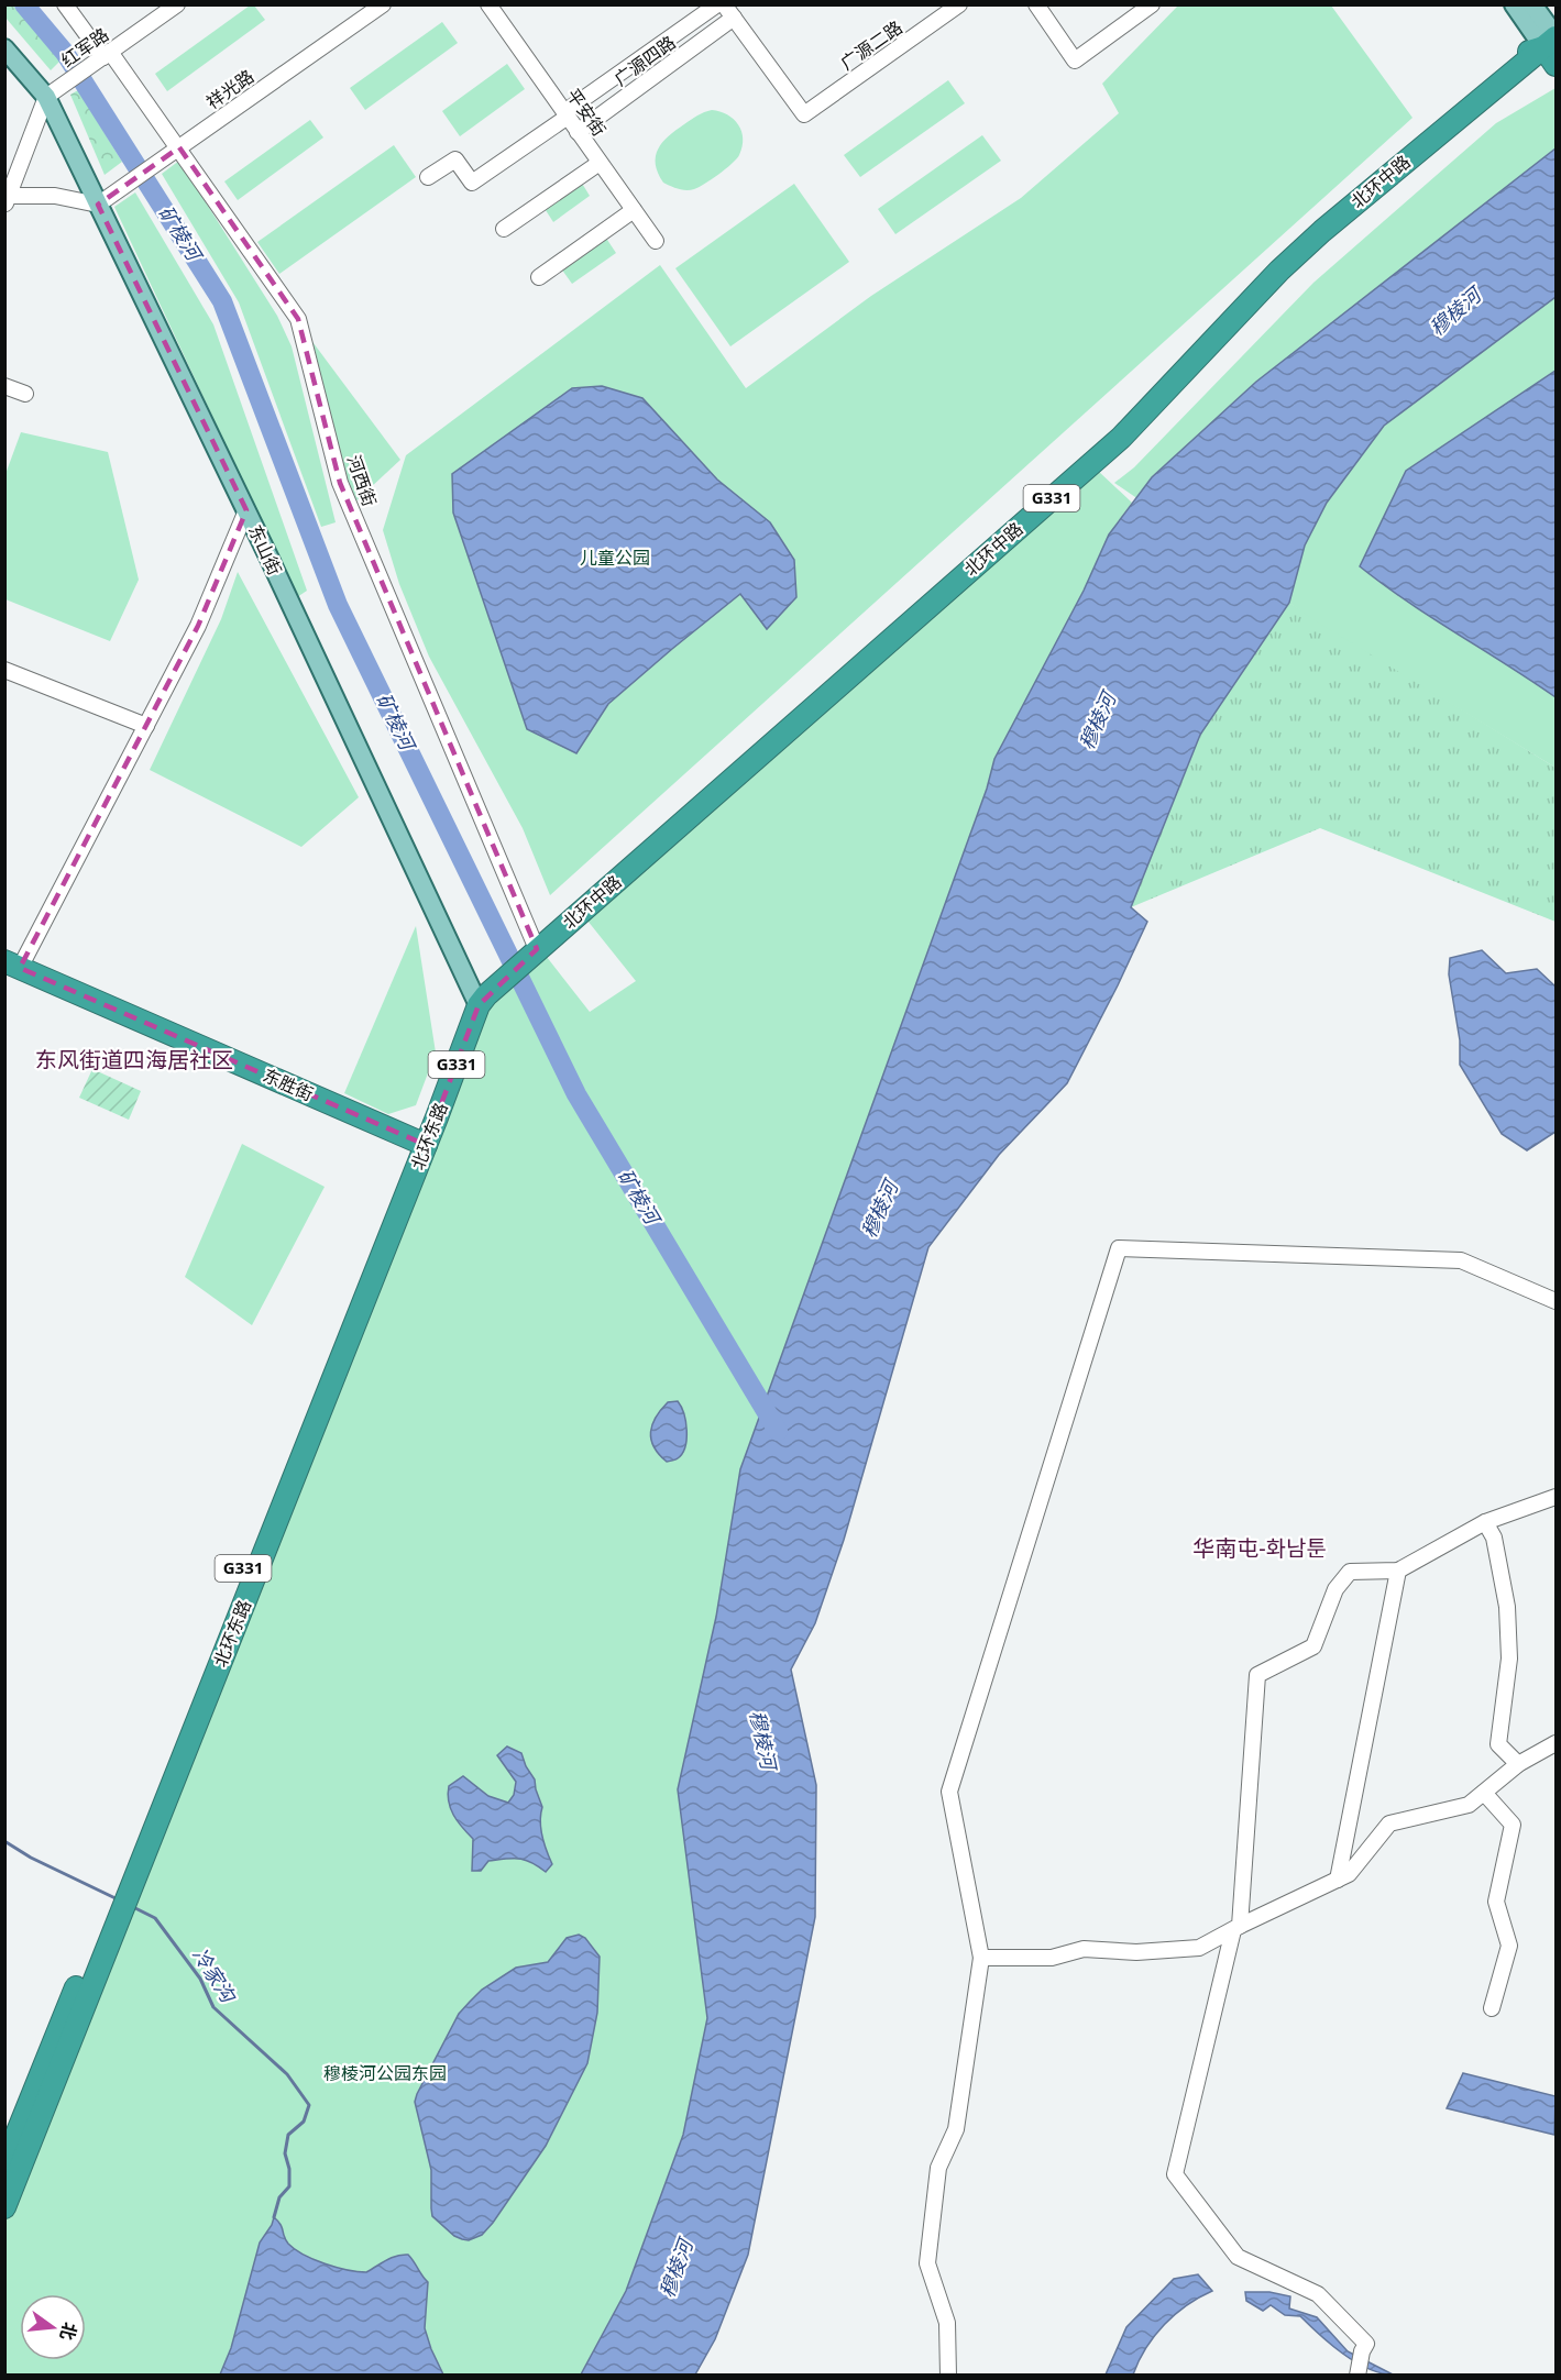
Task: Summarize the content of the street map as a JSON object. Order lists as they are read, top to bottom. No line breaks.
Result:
{"streets":{"highway":["北环中路","G331","东胜街","北环东路"],"main road":["东山街"],"street":["广源二路","红军路","广源四路","祥光路","平安街","河西街"]},"crossings":[["广源二路","广源四路"],["红军路","河西街"],["红军路","东山街"],["广源四路","平安街"],["祥光路","河西街"],["祥光路","东山街"],["北环中路","河西街"],["北环中路","东山街"],["北环中路","北环东路"],["东山街","北环东路"],["东胜街","北环东路"]],"districts":["东风街道四海居社区","华南屯-화남툰"],"water":["矿棱河","穆棱河","冷家沟"],"parks":["儿童公园","穆棱河公园东园"],"north":"right"}
